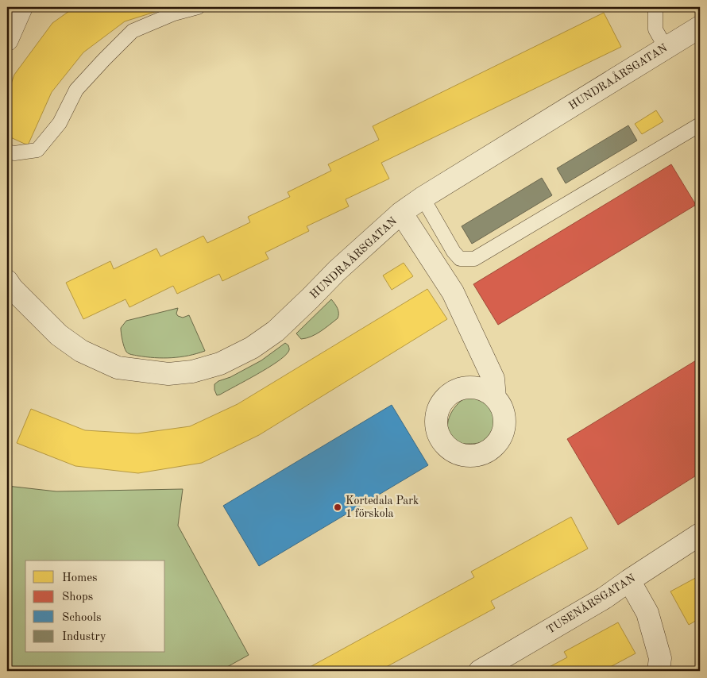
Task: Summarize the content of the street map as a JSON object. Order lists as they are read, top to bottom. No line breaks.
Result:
{"streets":{"street":["HUNDRAÅRSGATAN","TUSENÅRSGATAN"]},"places":["Kortedala Park 1 förskola"],"legend":["Homes","Shops","Schools","Industry"]}
